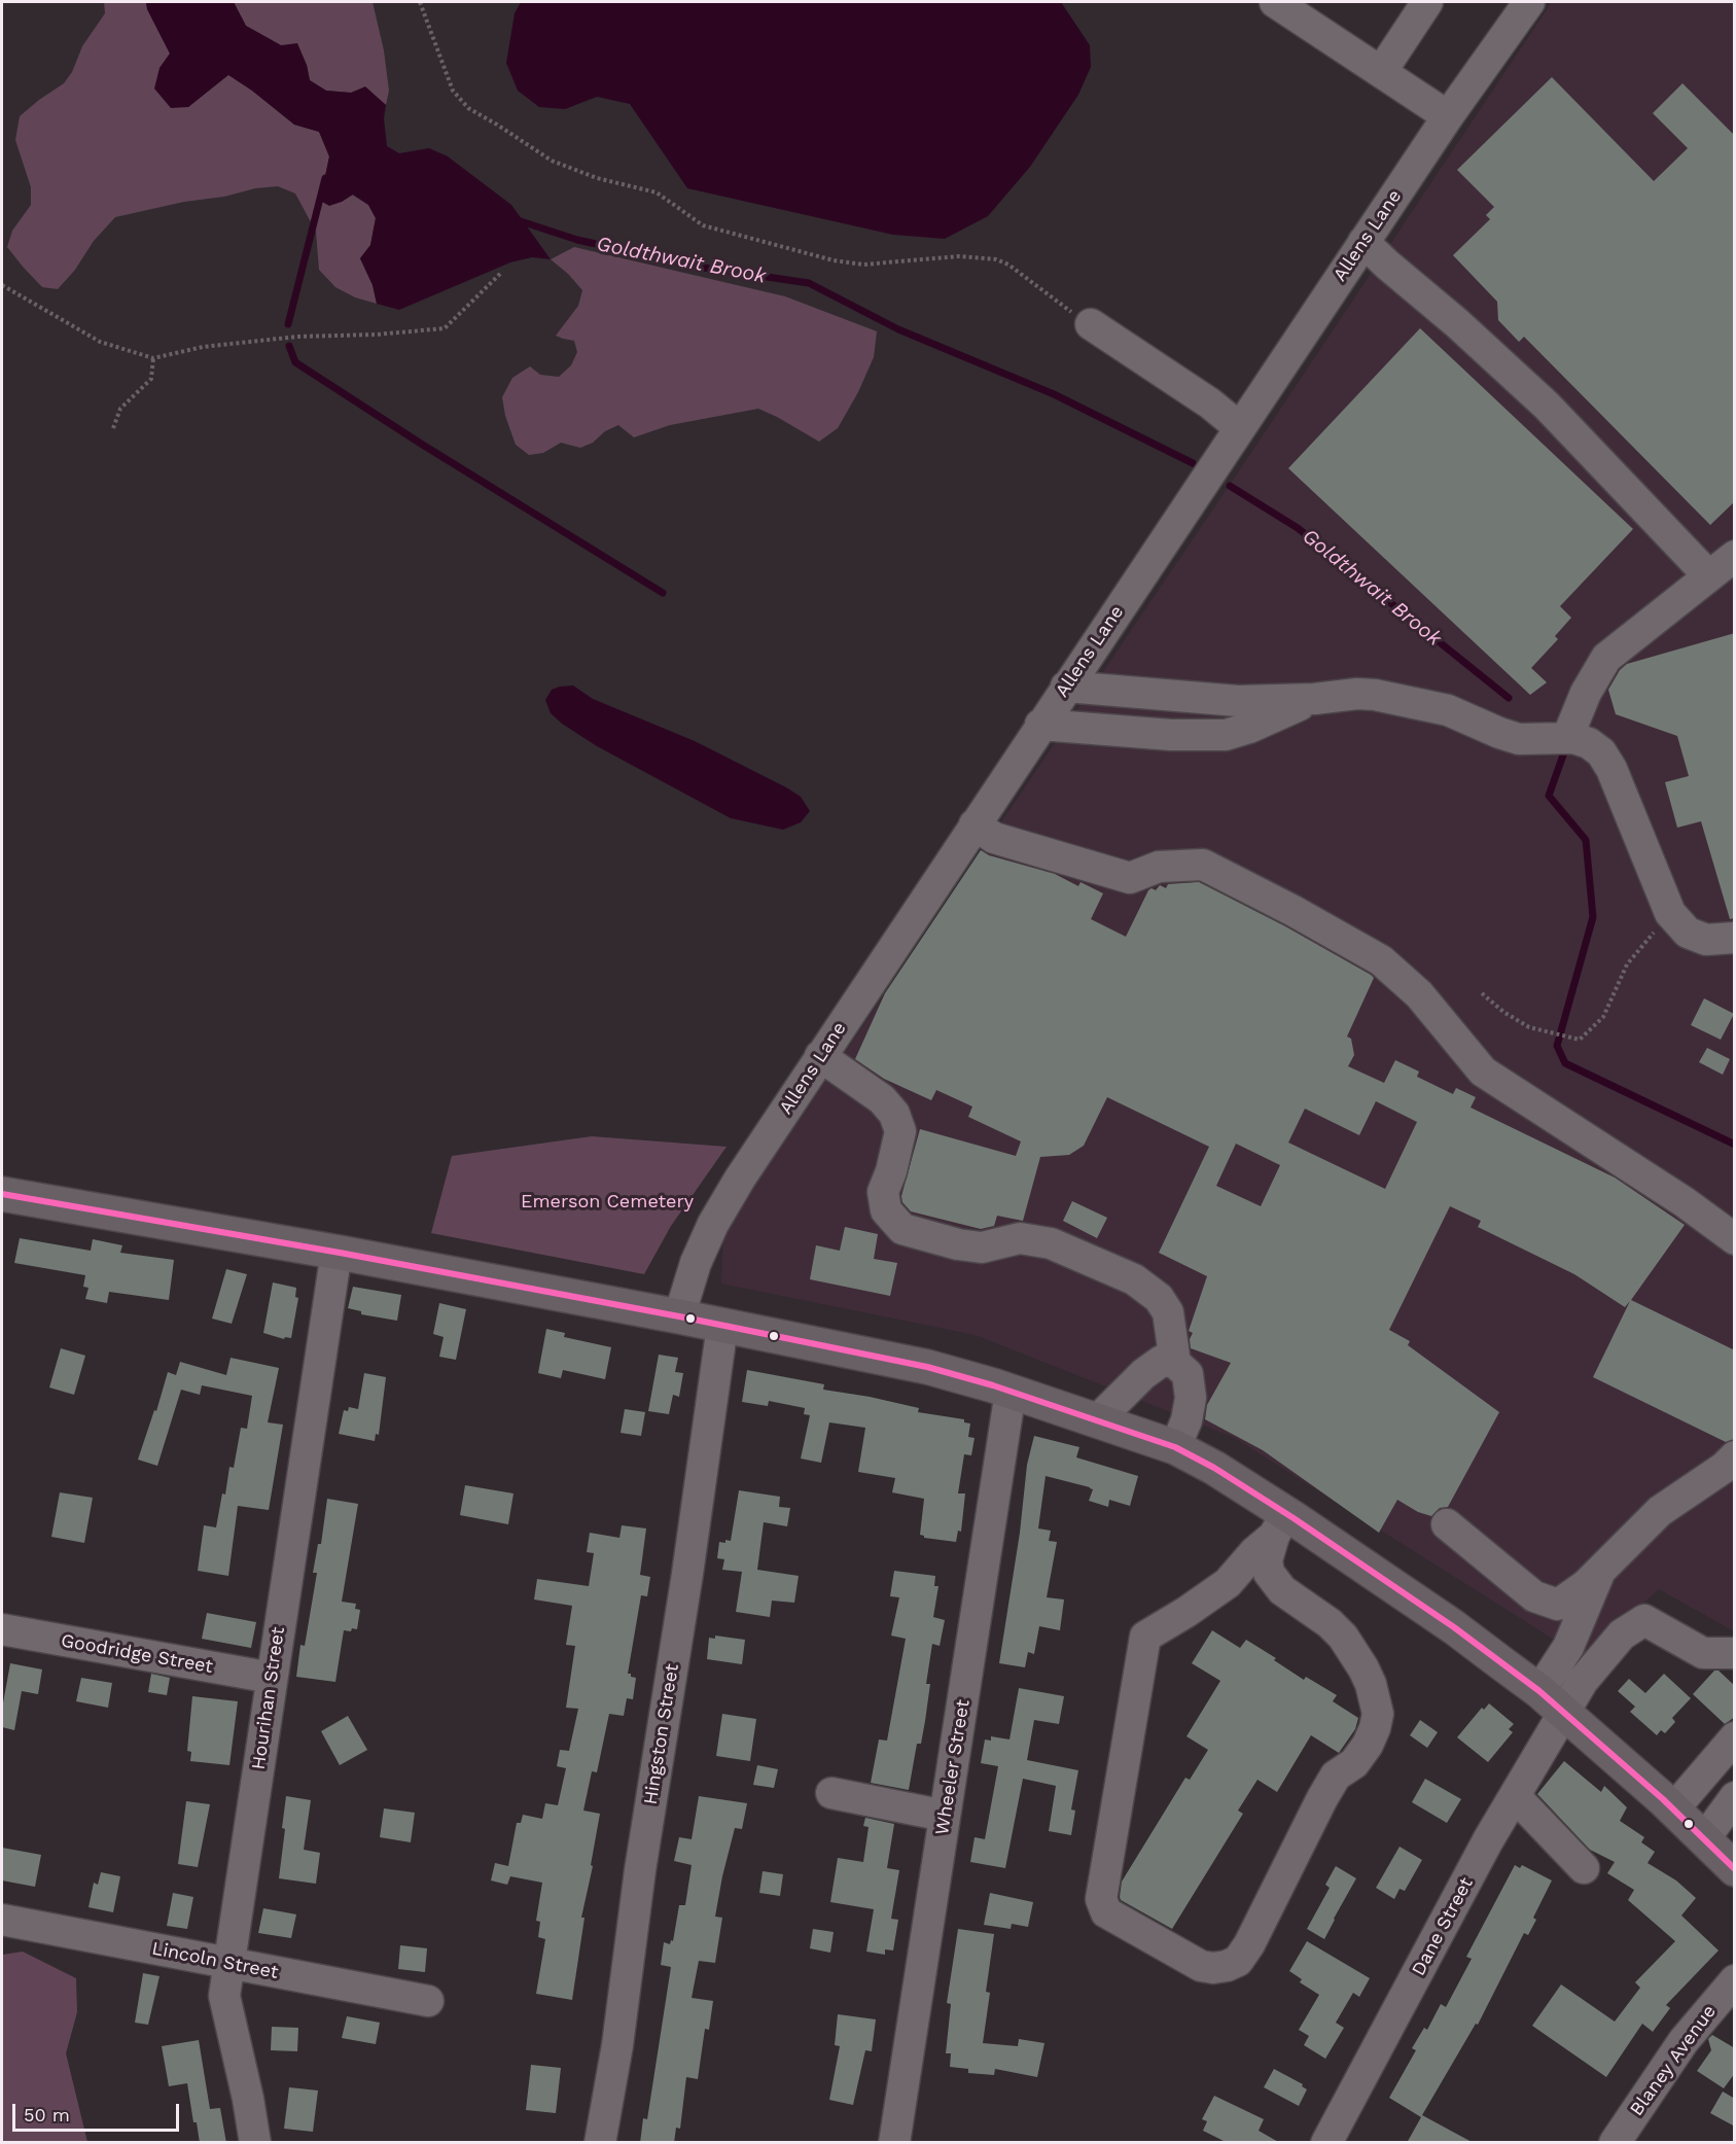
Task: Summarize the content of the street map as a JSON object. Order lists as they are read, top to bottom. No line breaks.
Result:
{"streets":{"street":["Allens Lane","Goodridge Street","Hourihan Street","Hingston Street","Wheeler Street","Dane Street","Lincoln Street","Blaney Avenue"]},"crossings":[["Goodridge Street","Hourihan Street"],["Hourihan Street","Lincoln Street"]],"water":["Goldthwait Brook"],"parks":["Emerson Cemetery"],"scale_bar":"50 m"}
